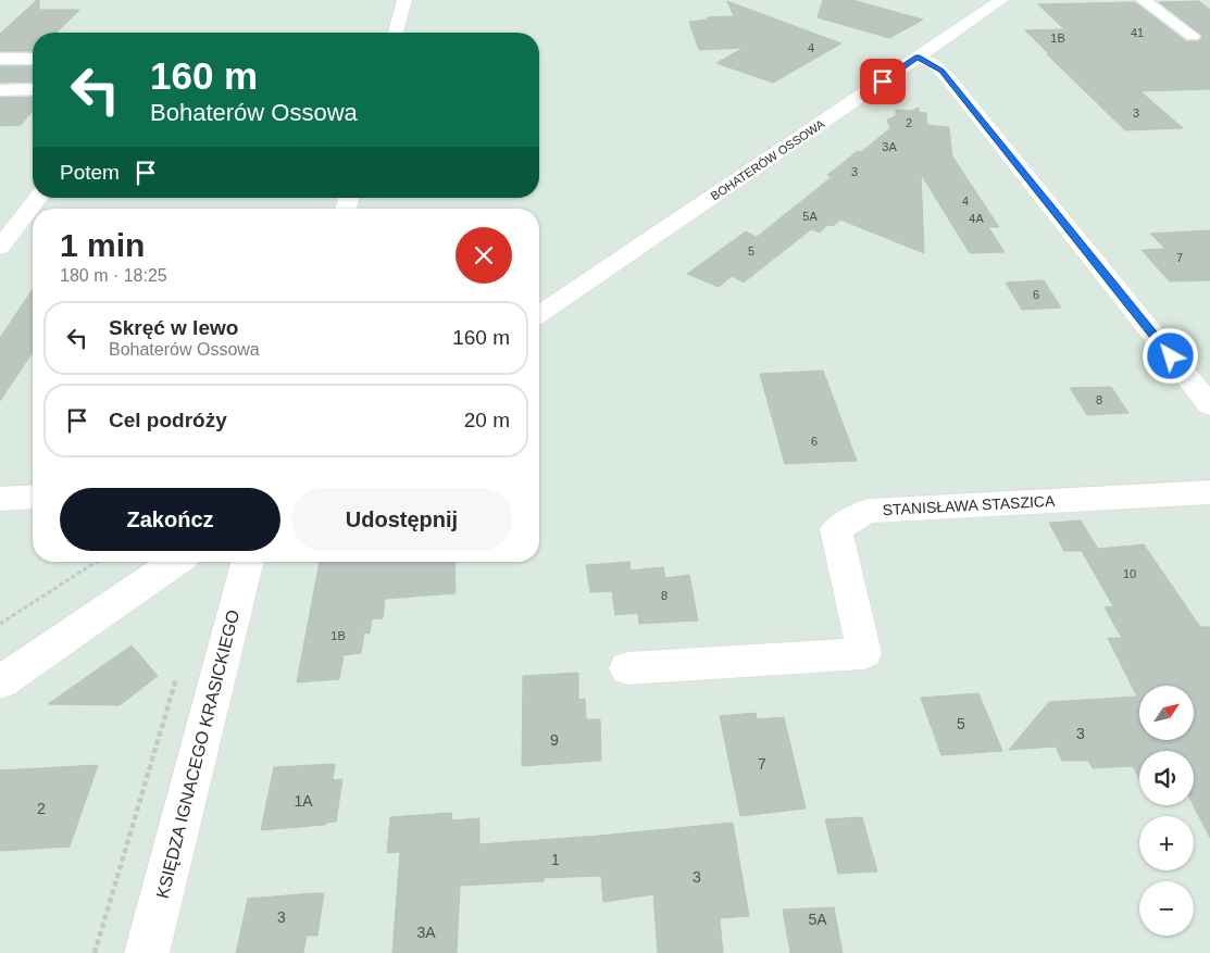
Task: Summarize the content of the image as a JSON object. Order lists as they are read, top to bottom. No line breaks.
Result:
{"streets":{"street":["BOHATERÓW OSSOWA","STANISŁAWA STASZICA","KSIĘDZA IGNACEGO KRASICKIEGO"]},"house_numbers":["41","1B","4","3","2","3A","3","4","5A","4A","5","7","6","8","6","10","8","1B","5","3","9","7","1A","2","1","3","3","5A","3A"],"north":"top right","page":{"turn":["160 m","Bohaterów Ossowa"],"then":"Potem","heading":["1 min","180 m · 18:25"],"list":[{"name":"Skręć w lewo","note":"Bohaterów Ossowa","value":"160 m"},{"name":"Cel podróży","value":"20 m"}],"buttons":["Zakończ","Udostępnij"],"map_buttons":["+","−"]}}
